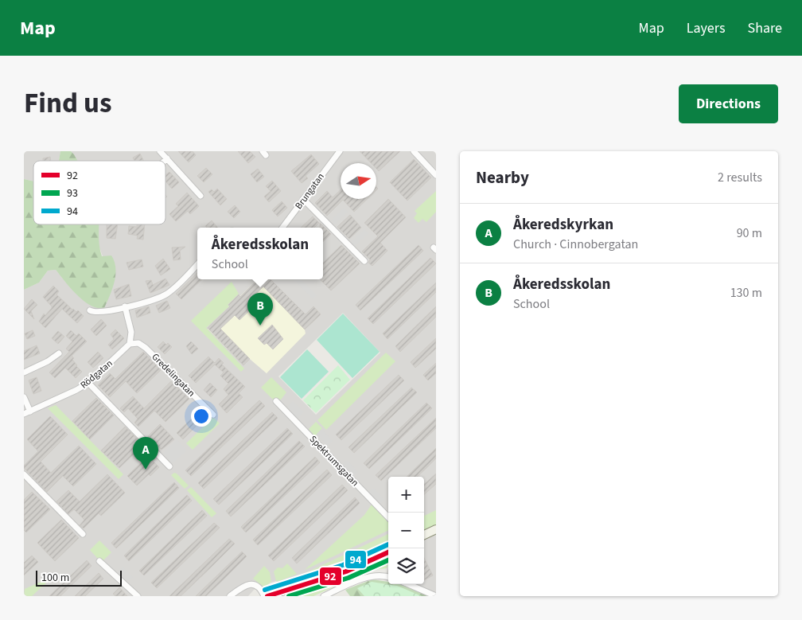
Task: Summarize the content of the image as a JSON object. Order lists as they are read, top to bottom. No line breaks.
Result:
{"streets":{"street":["Brungatan","Rödgatan","Gredelingatan","Spektrumsgatan"]},"crossings":[["Rödgatan","Gredelingatan"]],"lines":["transit line 94","transit line 92","transit line 93"],"legend":["92","93","94"],"scale_bar":"100 m","north":"right","page":{"header":"Map","nav":["Map","Layers","Share"],"title":"Find us","buttons":"Directions","heading":["Nearby","2 results"],"list":[{"mark":"A","name":"Åkeredskyrkan","note":"Church · Cinnobergatan","value":"90 m"},{"mark":"B","name":"Åkeredsskolan","note":"School","value":"130 m"}],"popup":["Åkeredsskolan","School"],"pins":["B","A"],"map_buttons":["+","−"],"scale":"100 m"}}
